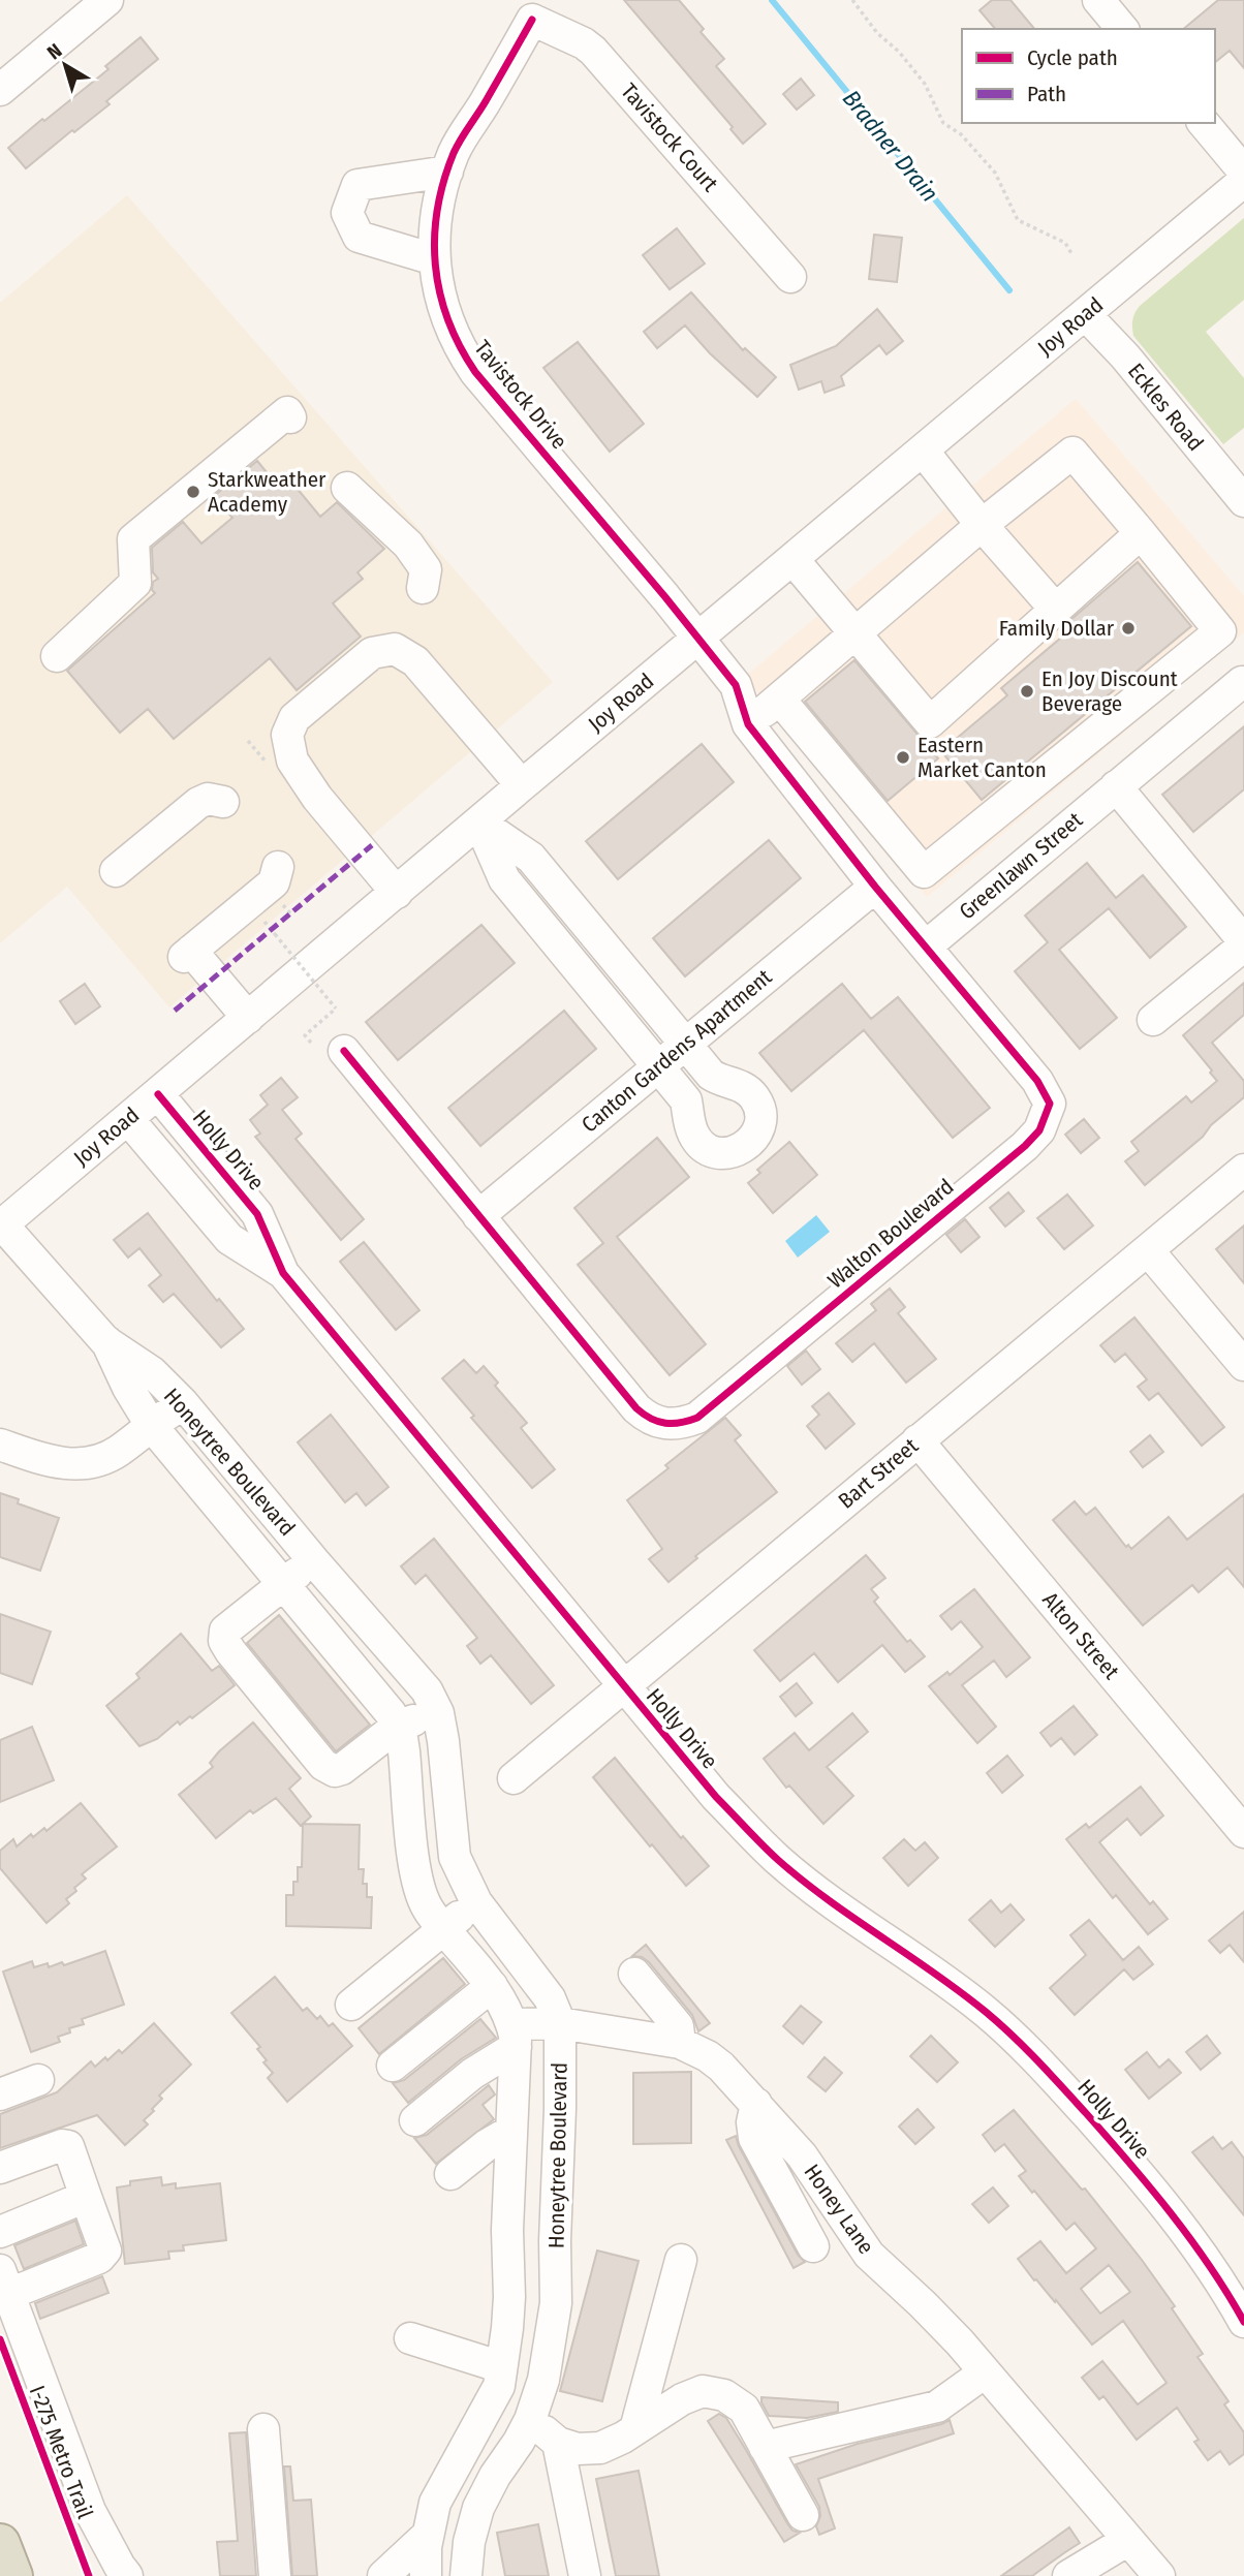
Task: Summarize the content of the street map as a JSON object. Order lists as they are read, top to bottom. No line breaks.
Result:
{"streets":{"street":["Tavistock Court","Joy Road","Tavistock Drive","Eckles Road","Greenlawn Street","Canton Gardens Apartment","Holly Drive","Walton Boulevard","Honeytree Boulevard","Bart Street","Alton Street","Honey Lane"],"cycle path":["I-275 Metro Trail"]},"crossings":[["Tavistock Court","Tavistock Drive"],["Joy Road","Tavistock Drive"],["Joy Road","Eckles Road"],["Joy Road","Holly Drive"],["Joy Road","Walton Boulevard"],["Joy Road","Honeytree Boulevard"],["Tavistock Drive","Walton Boulevard"],["Greenlawn Street","Walton Boulevard"],["Canton Gardens Apartment","Walton Boulevard"],["Holly Drive","Bart Street"],["Honeytree Boulevard","Honey Lane"],["Bart Street","Alton Street"]],"water":["Bradner Drain"],"places":["Starkweather Academy","Family Dollar","En Joy Discount Beverage","Eastern Market Canton"],"legend":["Cycle path","Path"],"north":"top left"}
